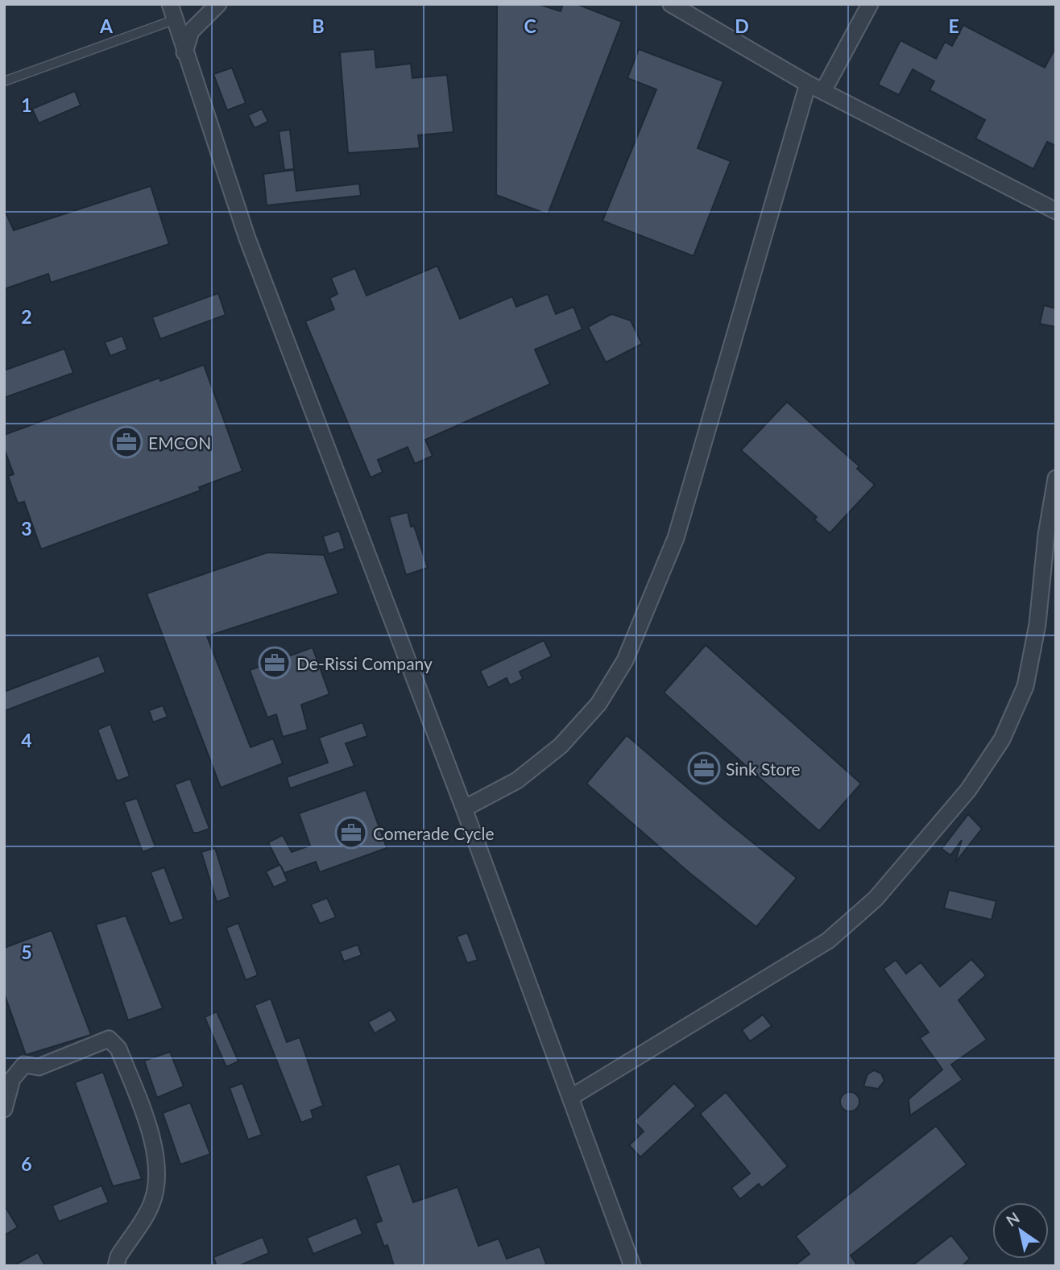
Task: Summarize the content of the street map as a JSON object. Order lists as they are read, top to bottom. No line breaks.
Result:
{"places":{"office":["EMCON","De-Rissi Company","Sink Store","Comerade Cycle"]},"north":"top left","grid":{"columns":["A","B","C","D","E"],"rows":["1","2","3","4","5","6"]}}
